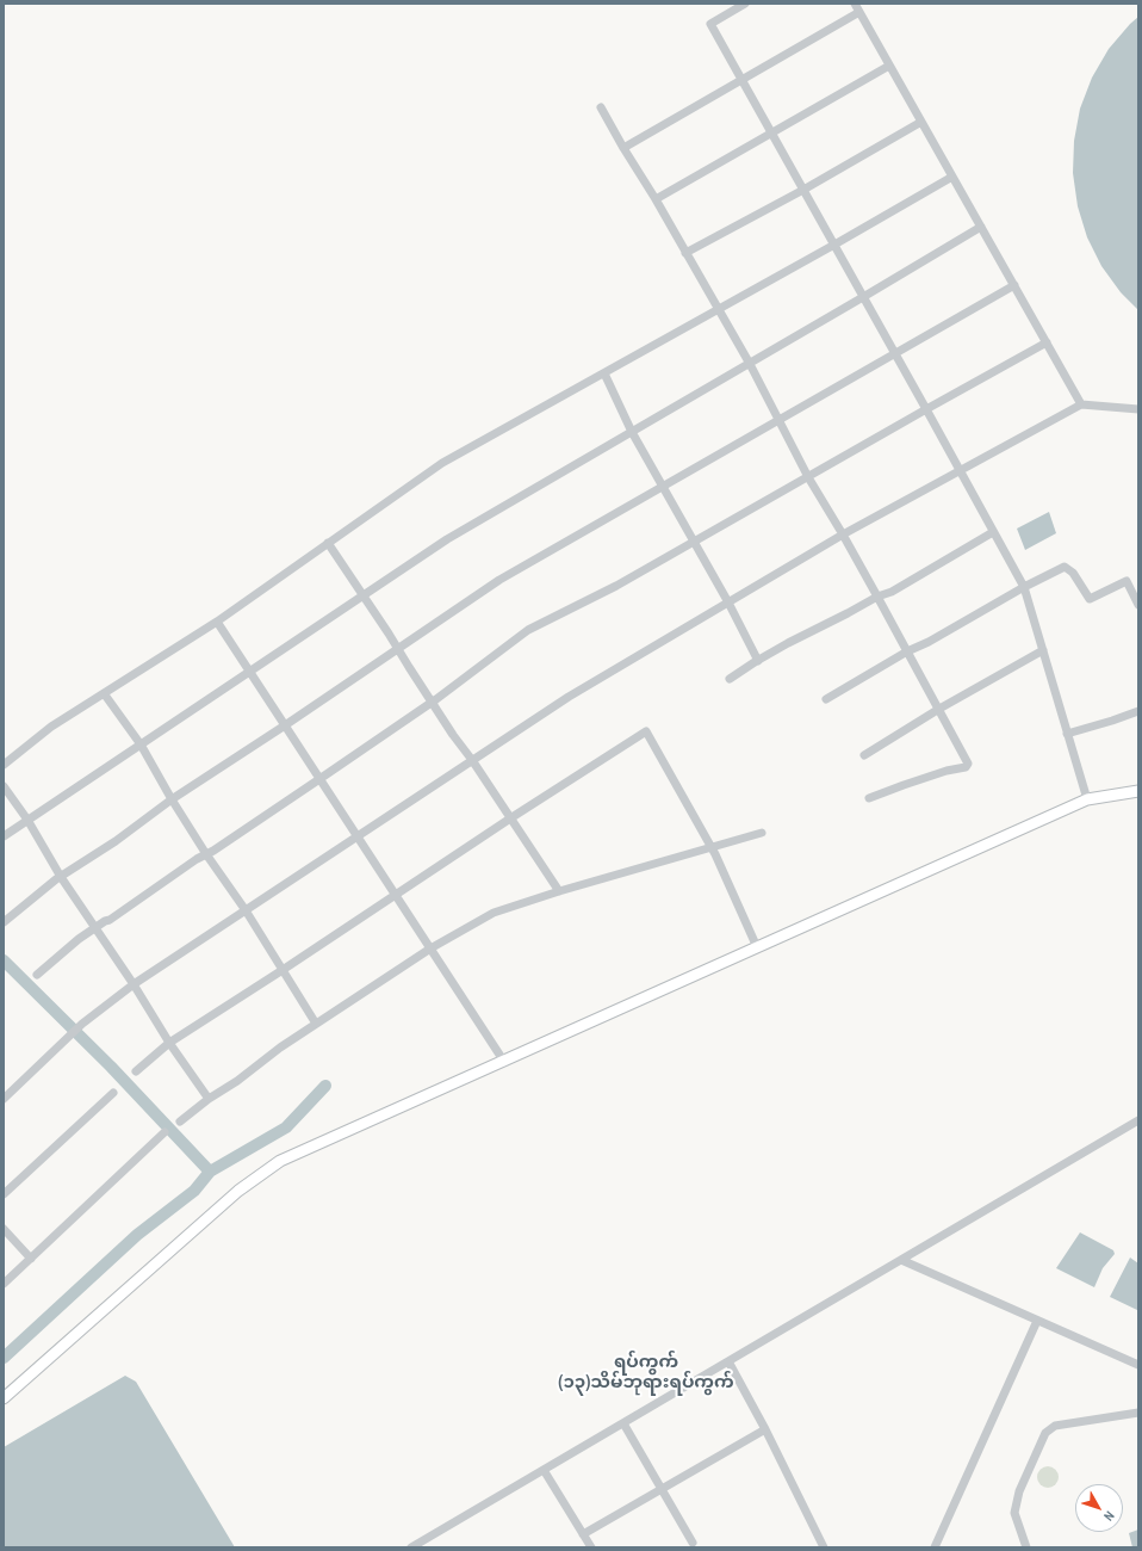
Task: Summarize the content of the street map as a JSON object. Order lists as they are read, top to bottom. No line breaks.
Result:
{"districts":["ရပ်ကွက် (၁၃)သိမ်ဘုရားရပ်ကွက်"],"north":"bottom right"}
